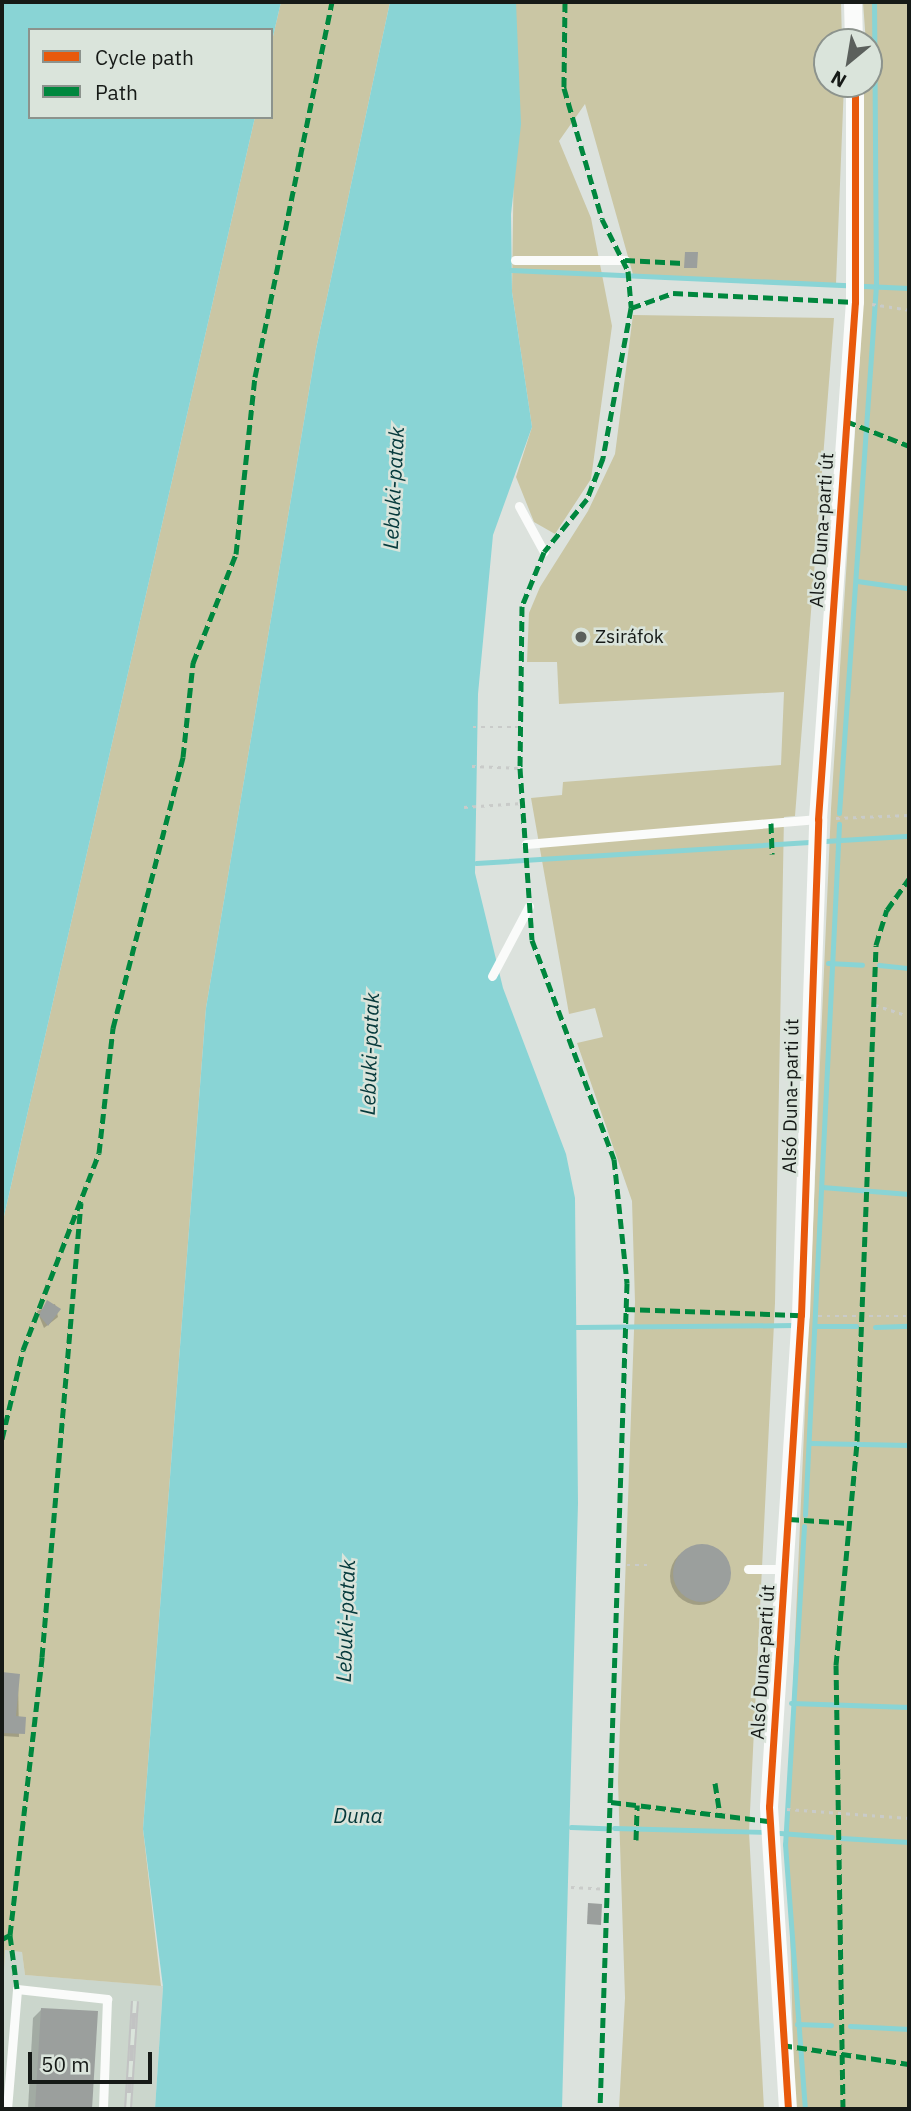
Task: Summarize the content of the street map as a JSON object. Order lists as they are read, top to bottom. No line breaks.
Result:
{"streets":{"street":["Alsó Duna-parti út"]},"water":["Lebuki-patak","Duna"],"places":["Zsiráfok"],"legend":["Cycle path","Path"],"scale_bar":"50 m","north":"bottom left"}
